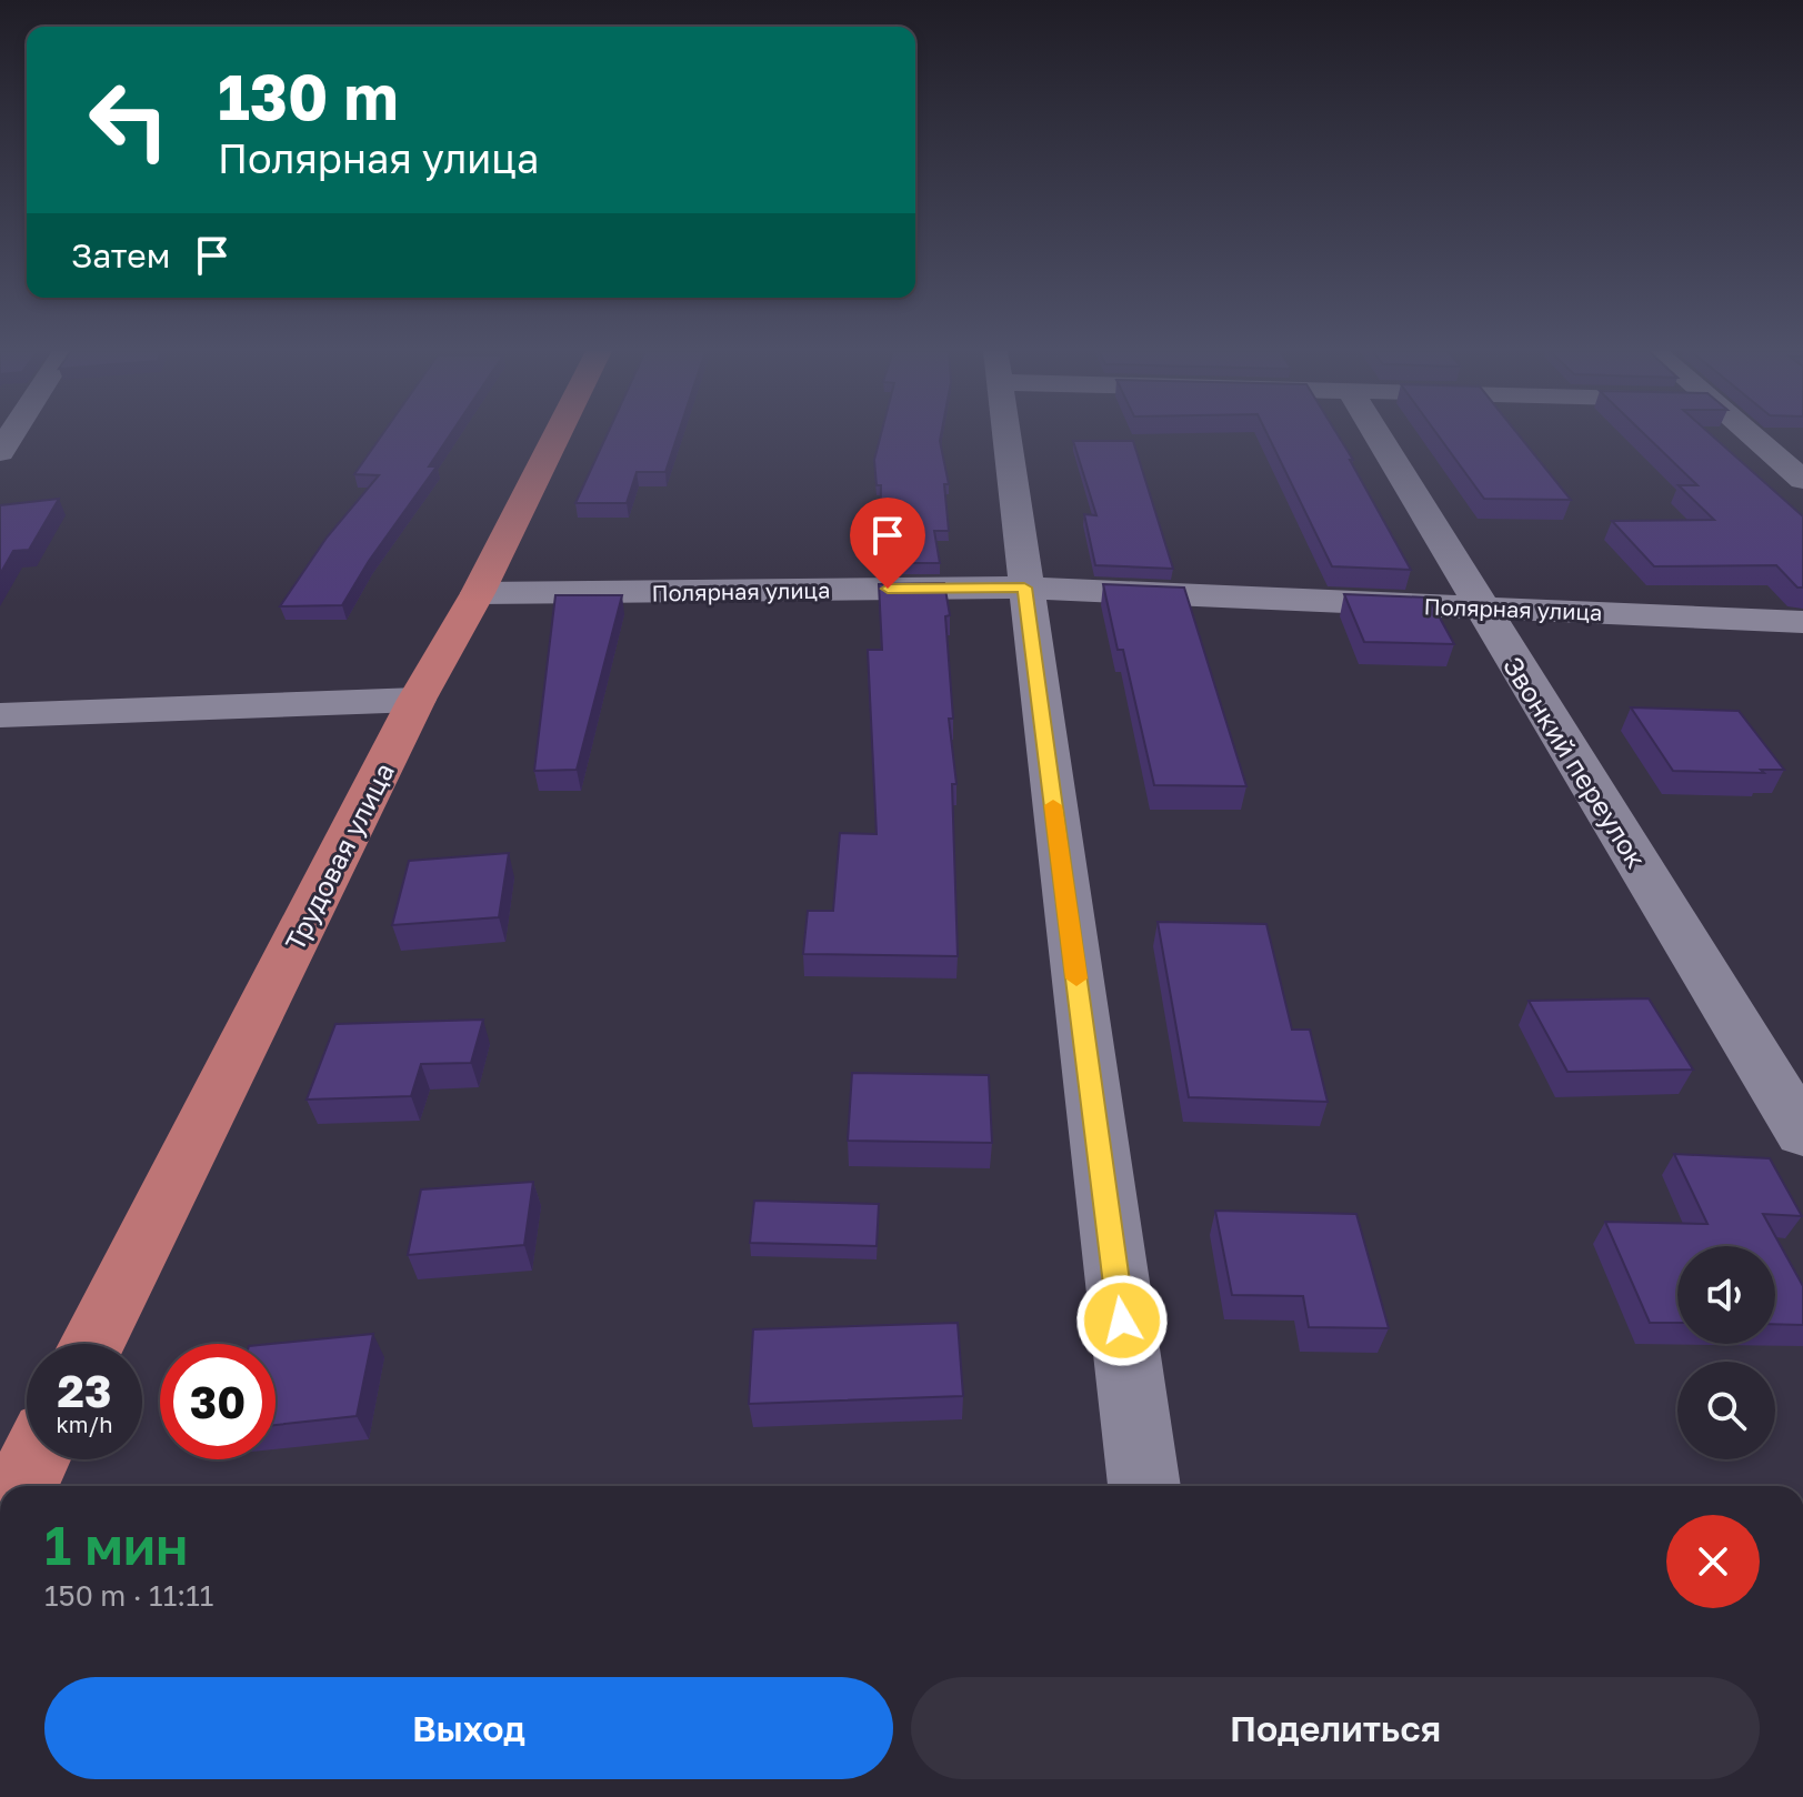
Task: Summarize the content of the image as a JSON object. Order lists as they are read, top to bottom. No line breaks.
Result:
{"streets":{"main road":["Трудовая улица"],"street":["Полярная улица","Звонкий переулок"]},"crossings":[["Полярная улица","Звонкий переулок"],["Полярная улица","Трудовая улица"]],"page":{"turn":["130 m","Полярная улица"],"then":"Затем","speed":"23 km/h","limit":"30","heading":["1 мин","150 m · 11:11"],"buttons":["Выход","Поделиться"]}}
